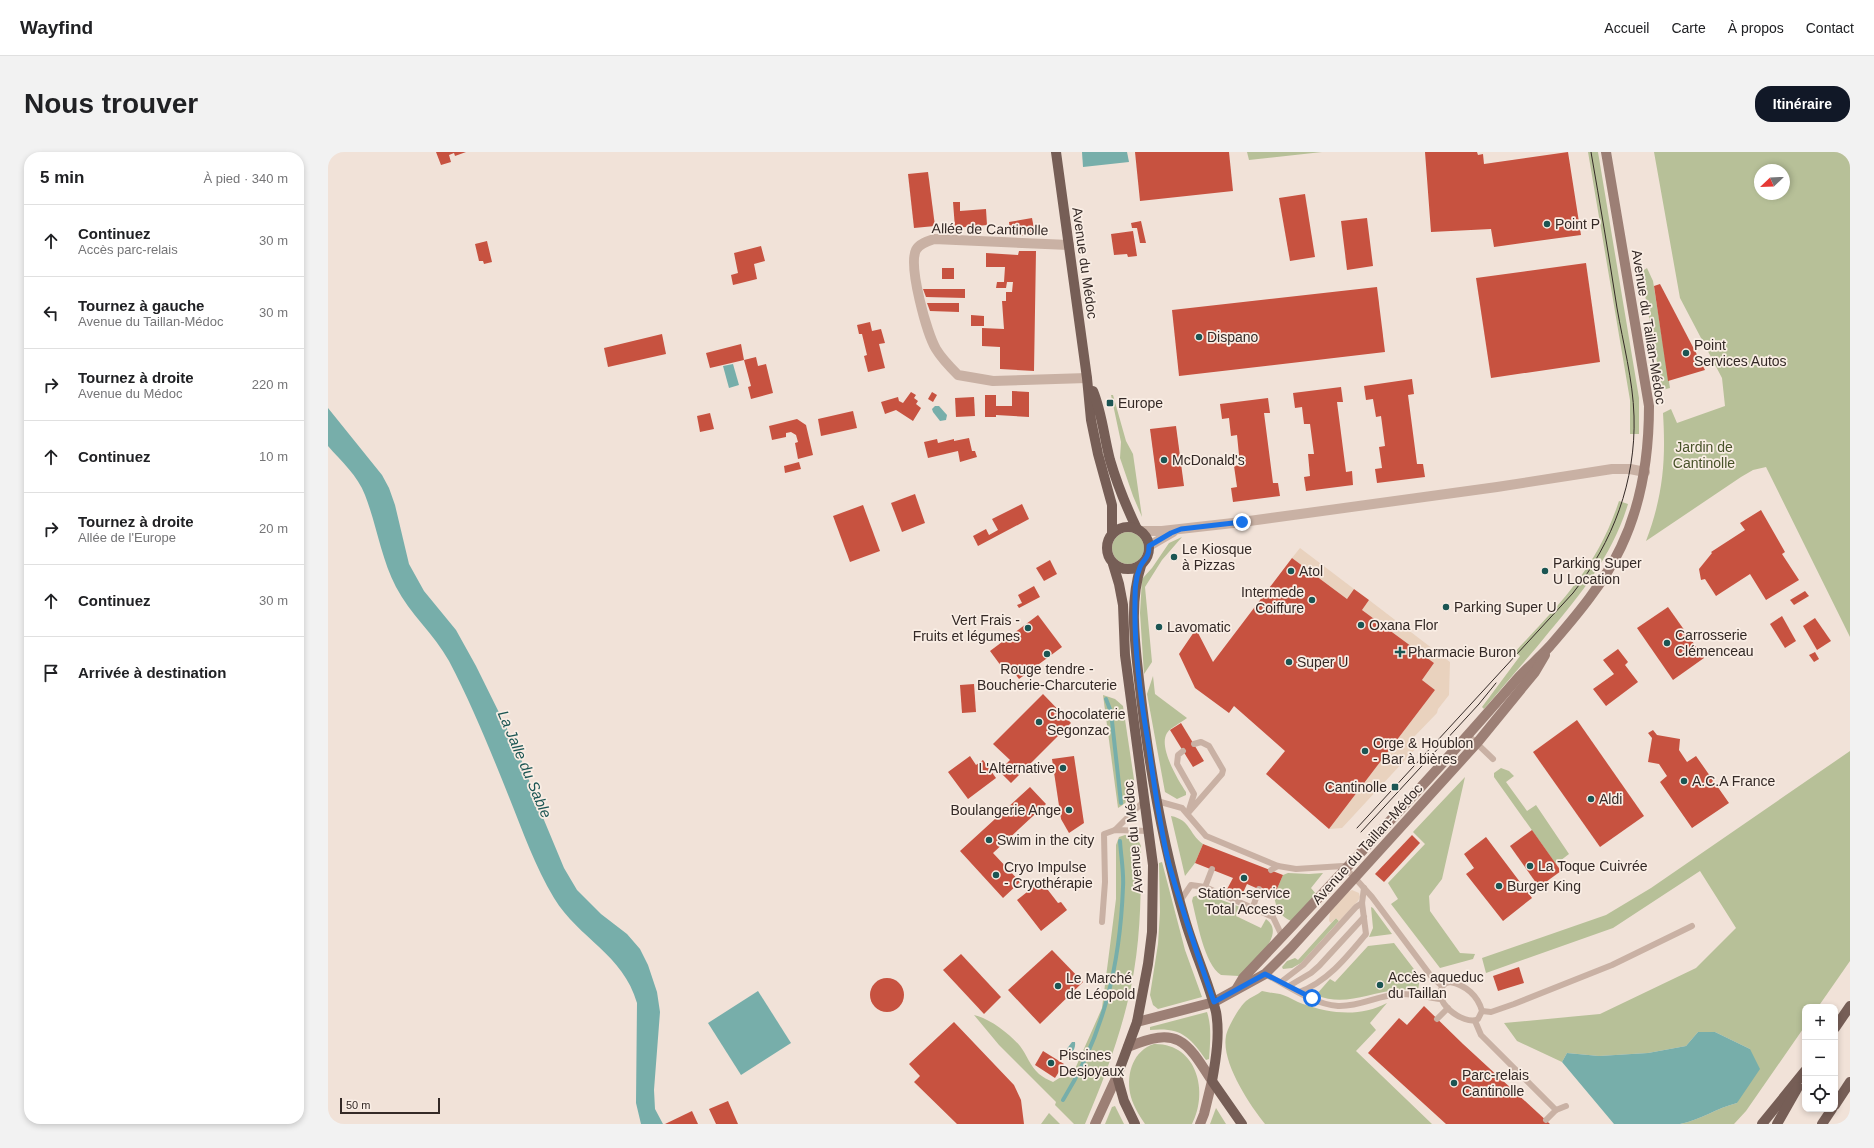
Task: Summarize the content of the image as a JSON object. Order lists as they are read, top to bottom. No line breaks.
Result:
{"streets":{"main road":["Avenue du Médoc"],"street":["Allée de Cantinolle","Avenue du Taillan-Médoc"]},"crossings":[["Allée de Cantinolle","Avenue du Médoc"],["Avenue du Médoc","Avenue du Taillan-Médoc"]],"water":["La Jalle du Sable"],"parks":["Jardin de Cantinolle"],"places":{"other":["Point P","Dispano","Point Services Autos","McDonald's","Le Kiosque à Pizzas","Atol","Parking Super U Location","Intermede Coiffure","Parking Super U","Oxana Flor","Lavomatic","Vert Frais - Fruits et légumes","Carrosserie Clémenceau","Rouge tendre - Boucherie-Charcuterie","Super U","Chocolaterie Segonzac","Orge & Houblon - Bar à bières","L'Alternative","A.C.A France","Aldi","Boulangerie Ange","Swim in the city","La Toque Cuivrée","Cryo Impulse - Cryothérapie","Station-service Total Access","Burger King","Accès aqueduc du Taillan","Le Marché de Léopold","Piscines Desjoyaux","Parc-relais Cantinolle"],"transit":["Europe","Cantinolle"],"health":["Pharmacie Buron"]},"scale_bar":"50 m","north":"bottom left","page":{"header":"Wayfind","nav":["Accueil","Carte","À propos","Contact"],"buttons":"Itinéraire","title":"Nous trouver","heading":["5 min","À pied · 340 m"],"list":[["Continuez","Accès parc-relais","30 m"],["Tournez à gauche","Avenue du Taillan-Médoc","30 m"],["Tournez à droite","Avenue du Médoc","220 m"],["Continuez","10 m"],["Tournez à droite","Allée de l'Europe","20 m"],["Continuez","30 m"],"Arrivée à destination"],"map_buttons":["+","−"],"scale":"50 m"}}
